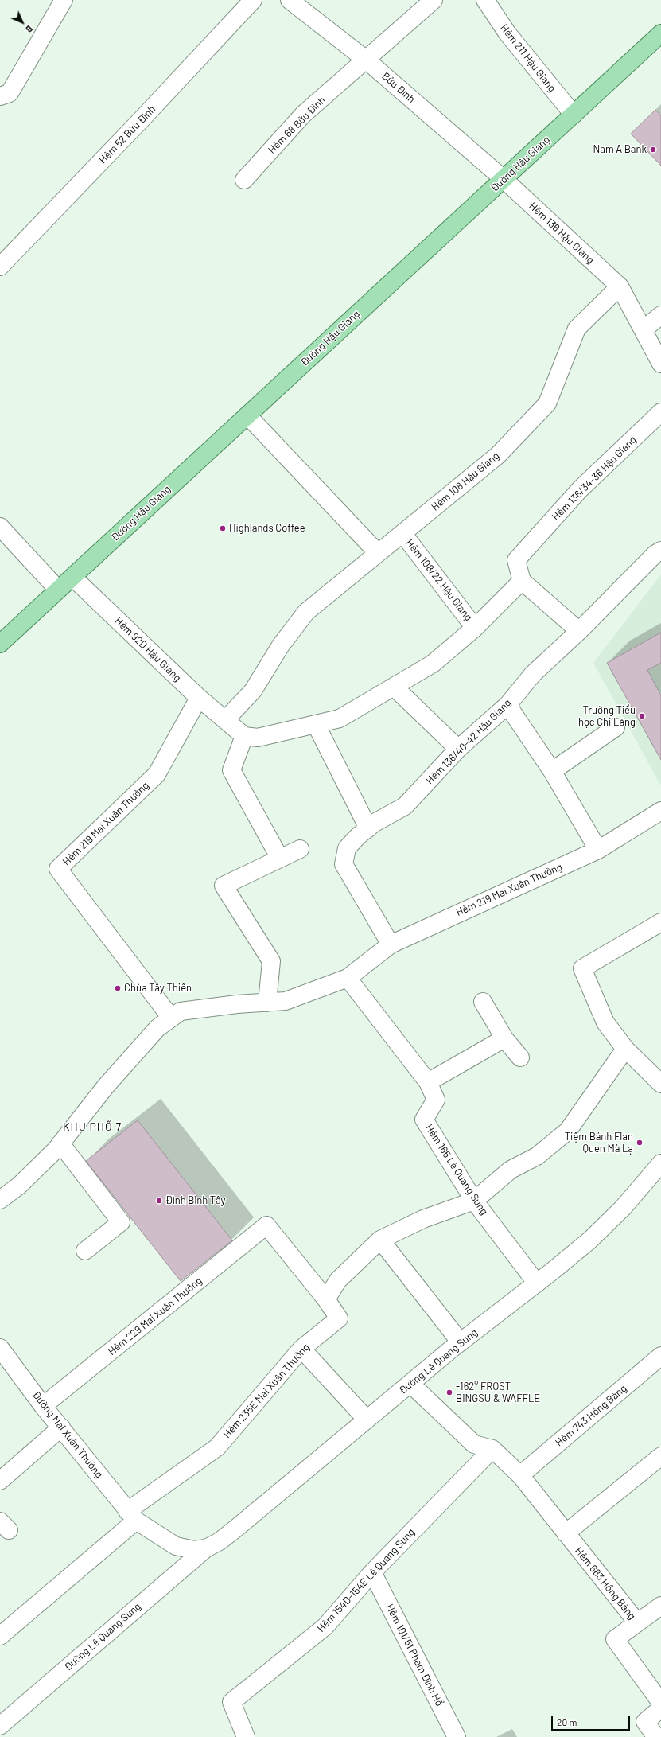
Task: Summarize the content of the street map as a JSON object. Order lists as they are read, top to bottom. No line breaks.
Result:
{"streets":{"main road":["Đường Hậu Giang"],"street":["Hẻm 211 Hậu Giang","Bửu Đình","Hẻm 68 Bửu Đình","Hẻm 52 Bửu Đình","Hẻm 136 Hậu Giang","Hẻm 136/34-36 Hậu Giang","Hẻm 108 Hậu Giang","Hẻm 108/22 Hậu Giang","Hẻm 92D Hậu Giang","Hẻm 136/40-42 Hậu Giang","Hẻm 219 Mai Xuân Thưởng","Hẻm 165 Lê Quang Sung","Hẻm 229 Mai Xuân Thưởng","Đường Lê Quang Sung","Hẻm 235E Mai Xuân Thưởng","Hẻm 743 Hồng Bàng","Đường Mai Xuân Thưởng","Hẻm 154D-154E Lê Quang Sung","Hẻm 683 Hồng Bàng","Hẻm 101/51 Phạm Đình Hổ"]},"crossings":[["Hẻm 211 Hậu Giang","Đường Hậu Giang"],["Bửu Đình","Hẻm 68 Bửu Đình"],["Bửu Đình","Đường Hậu Giang"],["Bửu Đình","Hẻm 136 Hậu Giang"],["Đường Hậu Giang","Hẻm 136 Hậu Giang"],["Đường Hậu Giang","Hẻm 92D Hậu Giang"],["Hẻm 136 Hậu Giang","Hẻm 108 Hậu Giang"],["Hẻm 108 Hậu Giang","Hẻm 108/22 Hậu Giang"],["Hẻm 108 Hậu Giang","Hẻm 92D Hậu Giang"],["Hẻm 92D Hậu Giang","Hẻm 219 Mai Xuân Thưởng"],["Hẻm 136/40-42 Hậu Giang","Hẻm 219 Mai Xuân Thưởng"],["Hẻm 219 Mai Xuân Thưởng","Hẻm 165 Lê Quang Sung"],["Hẻm 165 Lê Quang Sung","Đường Lê Quang Sung"],["Hẻm 229 Mai Xuân Thưởng","Hẻm 235E Mai Xuân Thưởng"],["Hẻm 229 Mai Xuân Thưởng","Đường Mai Xuân Thưởng"],["Đường Lê Quang Sung","Hẻm 235E Mai Xuân Thưởng"],["Đường Lê Quang Sung","Đường Mai Xuân Thưởng"],["Hẻm 235E Mai Xuân Thưởng","Đường Mai Xuân Thưởng"],["Hẻm 743 Hồng Bàng","Hẻm 683 Hồng Bàng"],["Hẻm 154D-154E Lê Quang Sung","Hẻm 683 Hồng Bàng"],["Hẻm 154D-154E Lê Quang Sung","Hẻm 101/51 Phạm Đình Hổ"]],"districts":["KHU PHỐ 7"],"places":["Nam A Bank","Highlands Coffee","Trường Tiểu học Chi Lăng","Chùa Tây Thiên","Tiệm Bánh Flan Quen Mà Lạ","Đình Bình Tây","-162° FROST BINGSU & WAFFLE"],"scale_bar":"20 m","north":"bottom right"}
